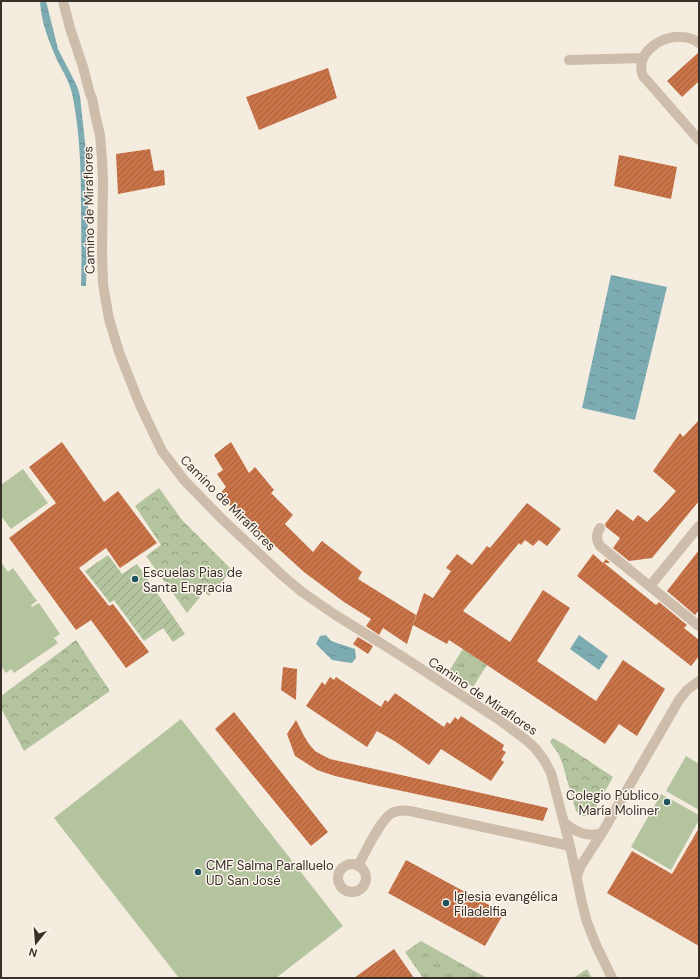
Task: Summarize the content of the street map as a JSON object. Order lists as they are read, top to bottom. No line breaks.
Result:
{"streets":{"street":["Camino de Miraflores"]},"places":["Escuelas Pias de Santa Engracia","Colegio Público María Moliner","CMF Salma Paralluelo UD San José","Iglesia evangélica Filadelfia"],"north":"bottom"}
